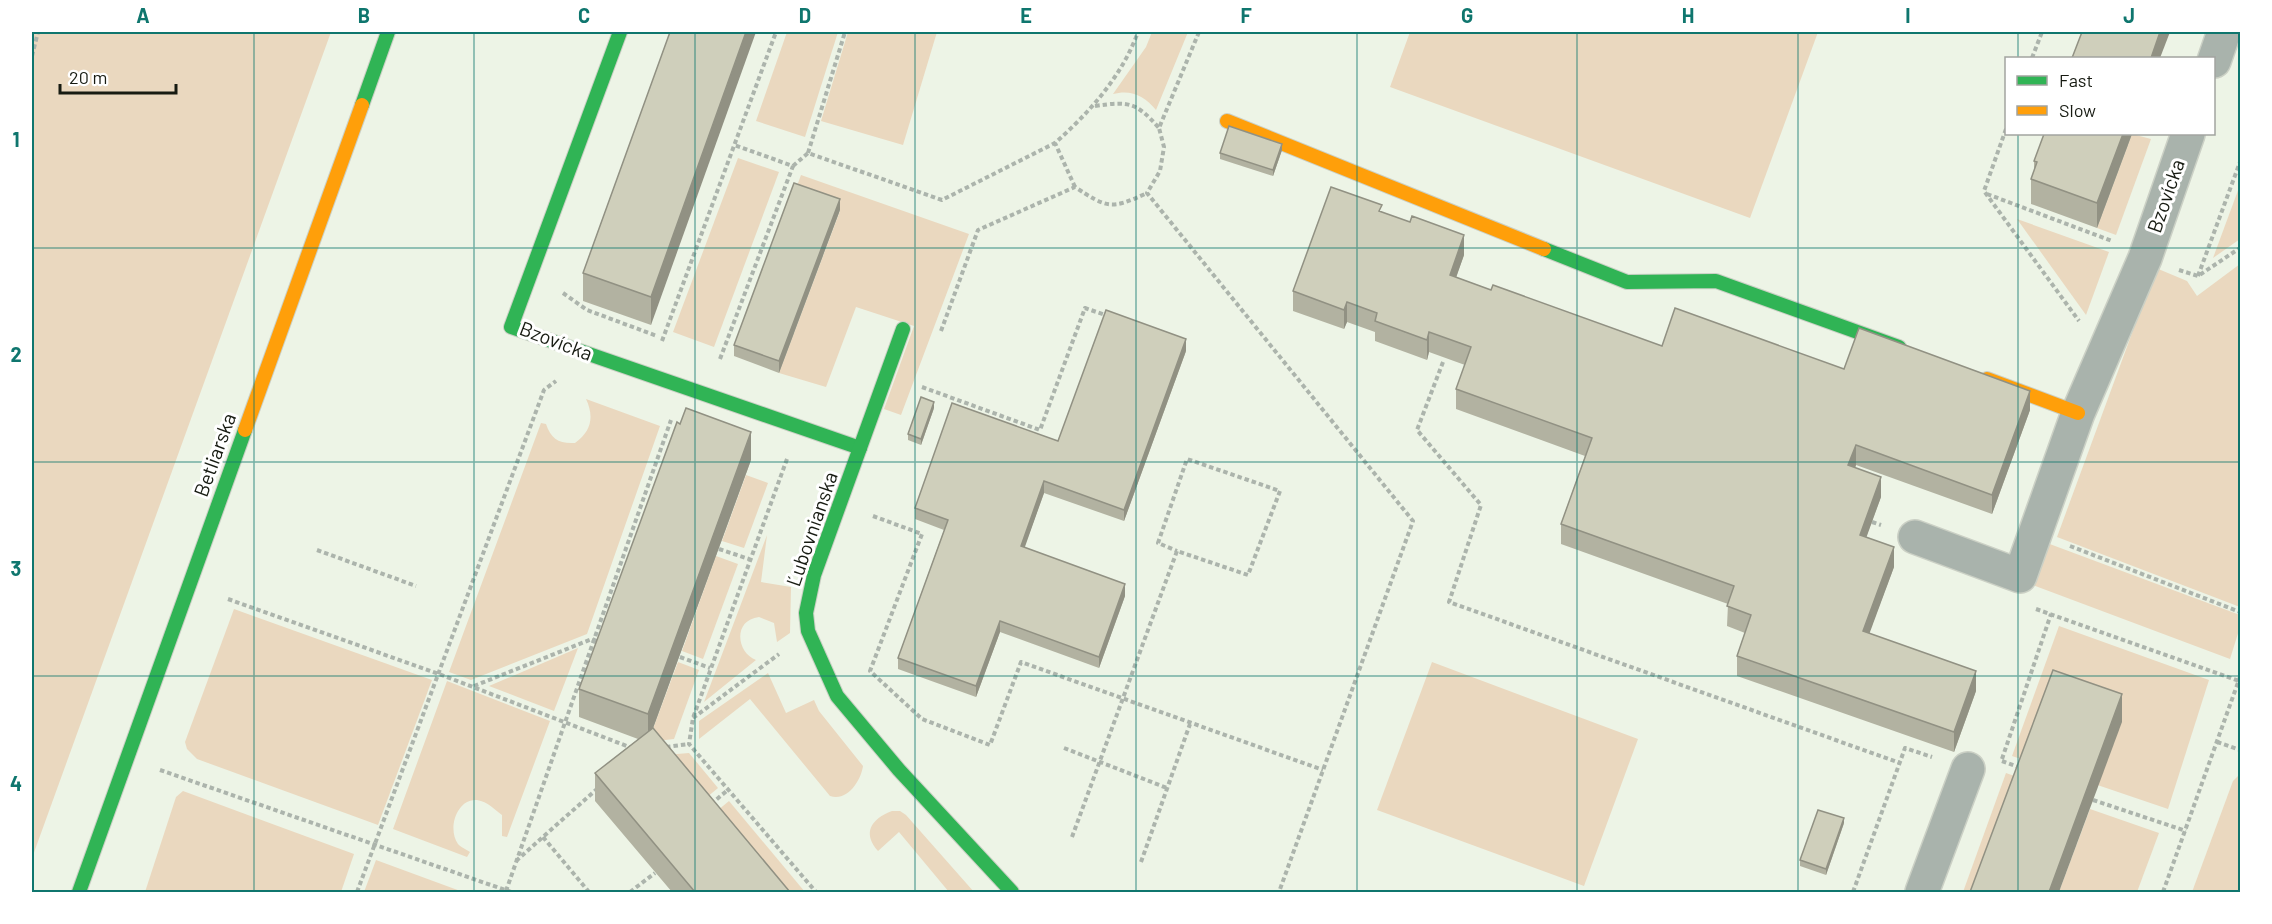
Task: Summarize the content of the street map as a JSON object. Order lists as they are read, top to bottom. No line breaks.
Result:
{"streets":{"street":["Bzovícka","Betliarska","Ľubovnianska"]},"crossings":[["Bzovícka","Ľubovnianska"]],"legend":["Fast","Slow"],"scale_bar":"20 m","grid":{"columns":["A","B","C","D","E","F","G","H","I","J"],"rows":["1","2","3","4"]}}
